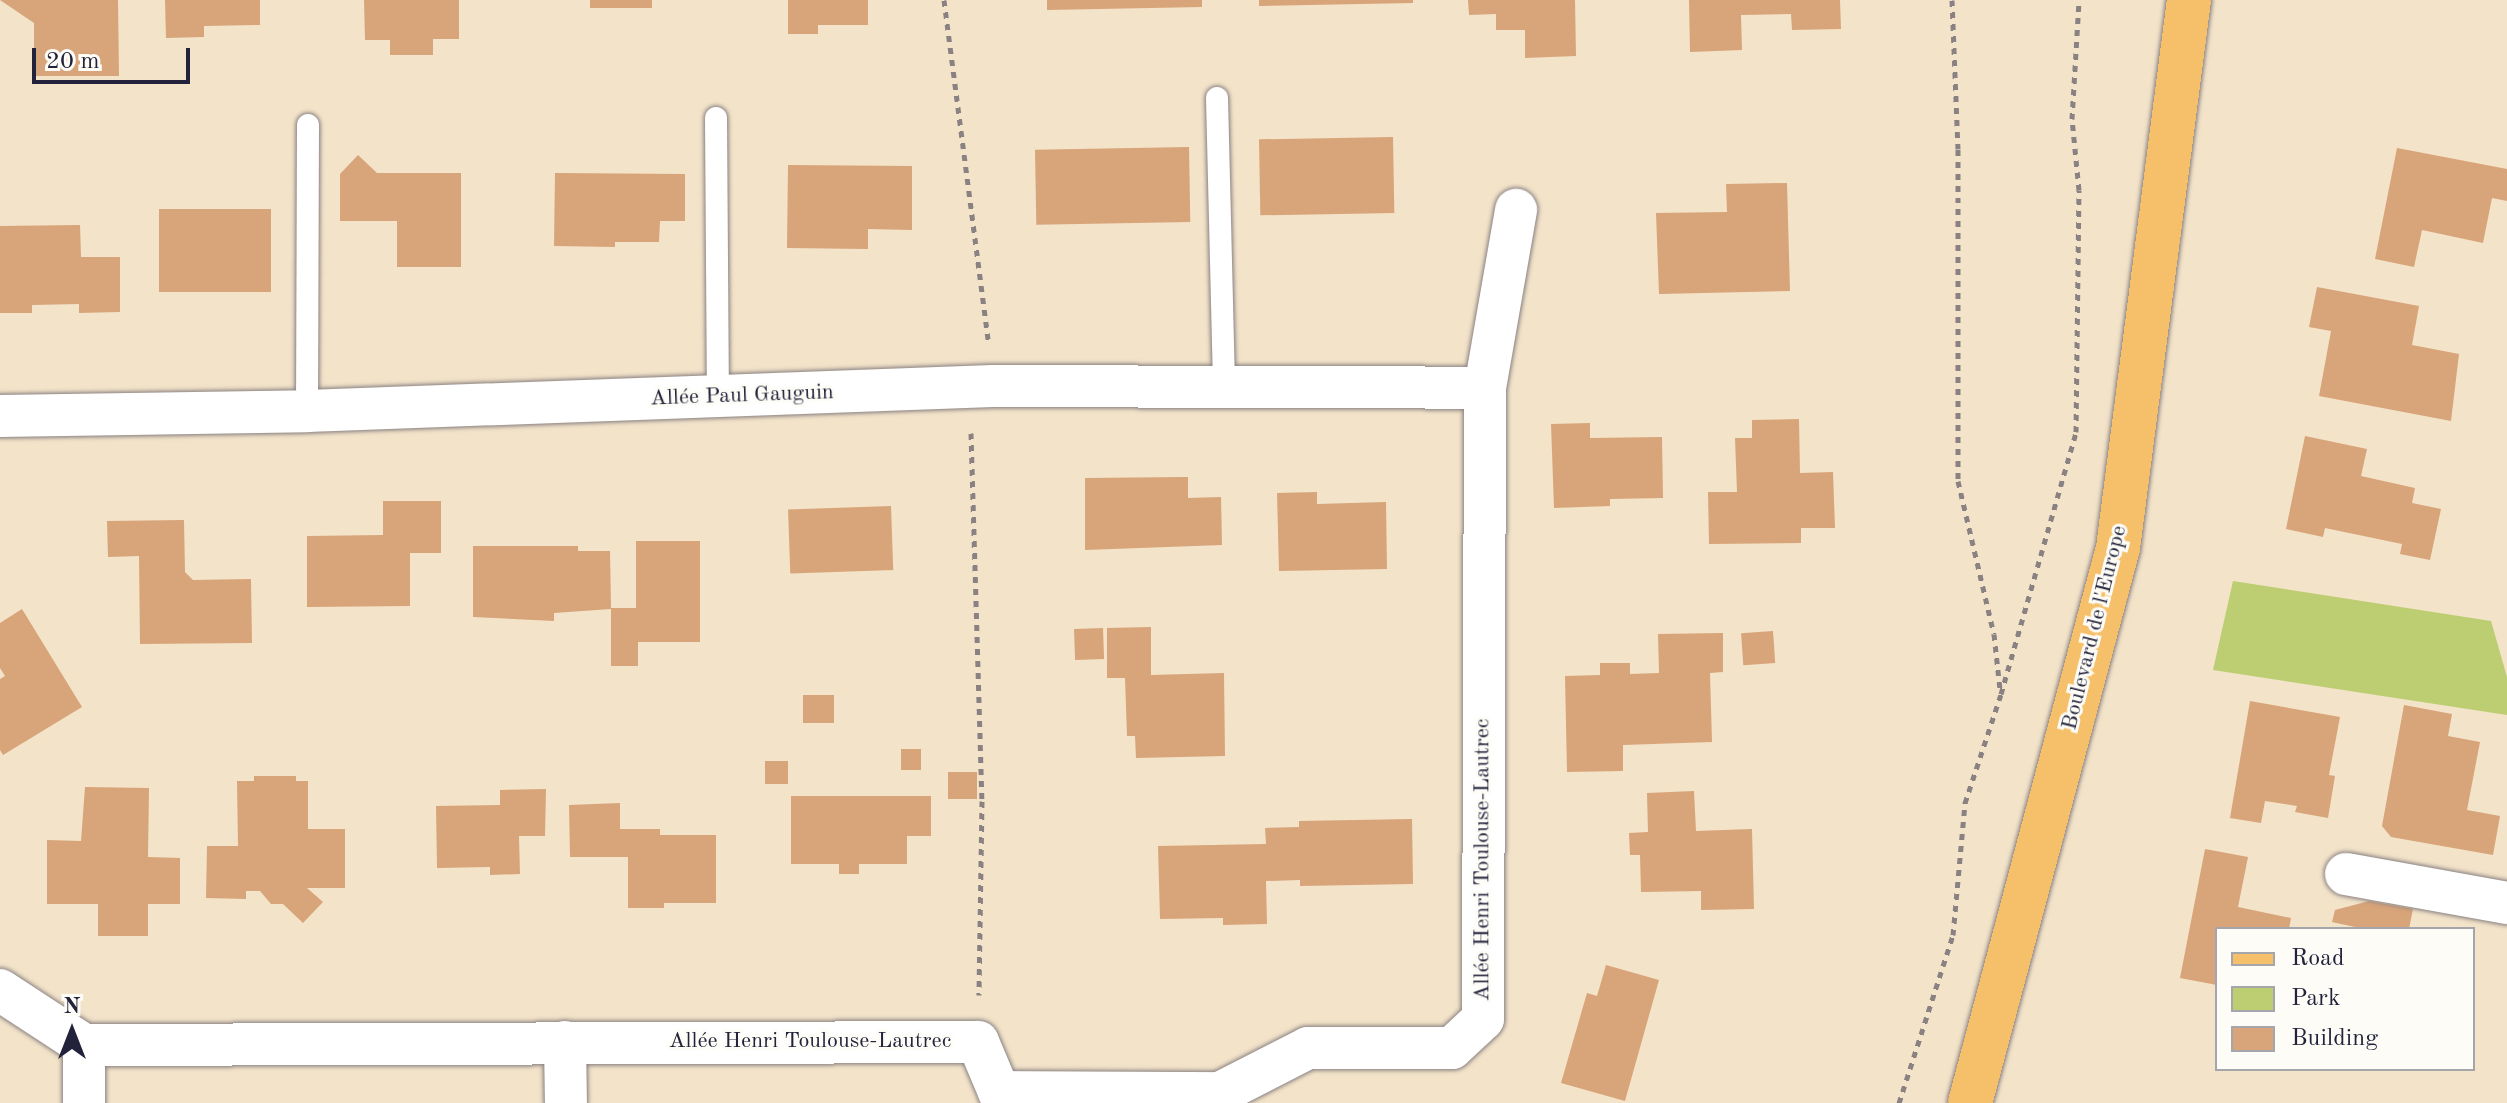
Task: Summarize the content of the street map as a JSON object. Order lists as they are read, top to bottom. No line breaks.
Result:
{"streets":{"main road":["Boulevard de l'Europe"],"street":["Allée Paul Gauguin","Allée Henri Toulouse-Lautrec"]},"crossings":[["Allée Paul Gauguin","Allée Henri Toulouse-Lautrec"]],"legend":["Road","Park","Building"],"scale_bar":"20 m","north":"top"}
